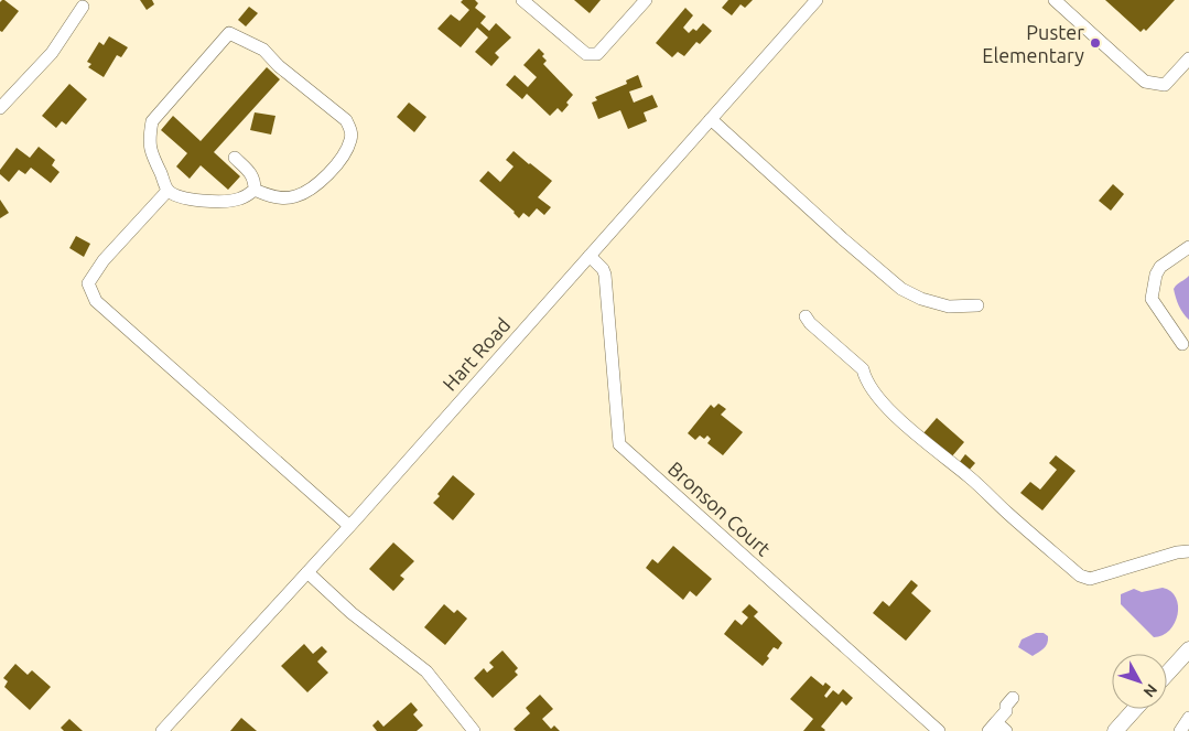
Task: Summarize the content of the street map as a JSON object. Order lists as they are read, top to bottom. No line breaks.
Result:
{"streets":{"street":["Hart Road","Bronson Court"]},"crossings":[["Hart Road","Bronson Court"]],"places":["Puster Elementary"],"north":"bottom right"}
